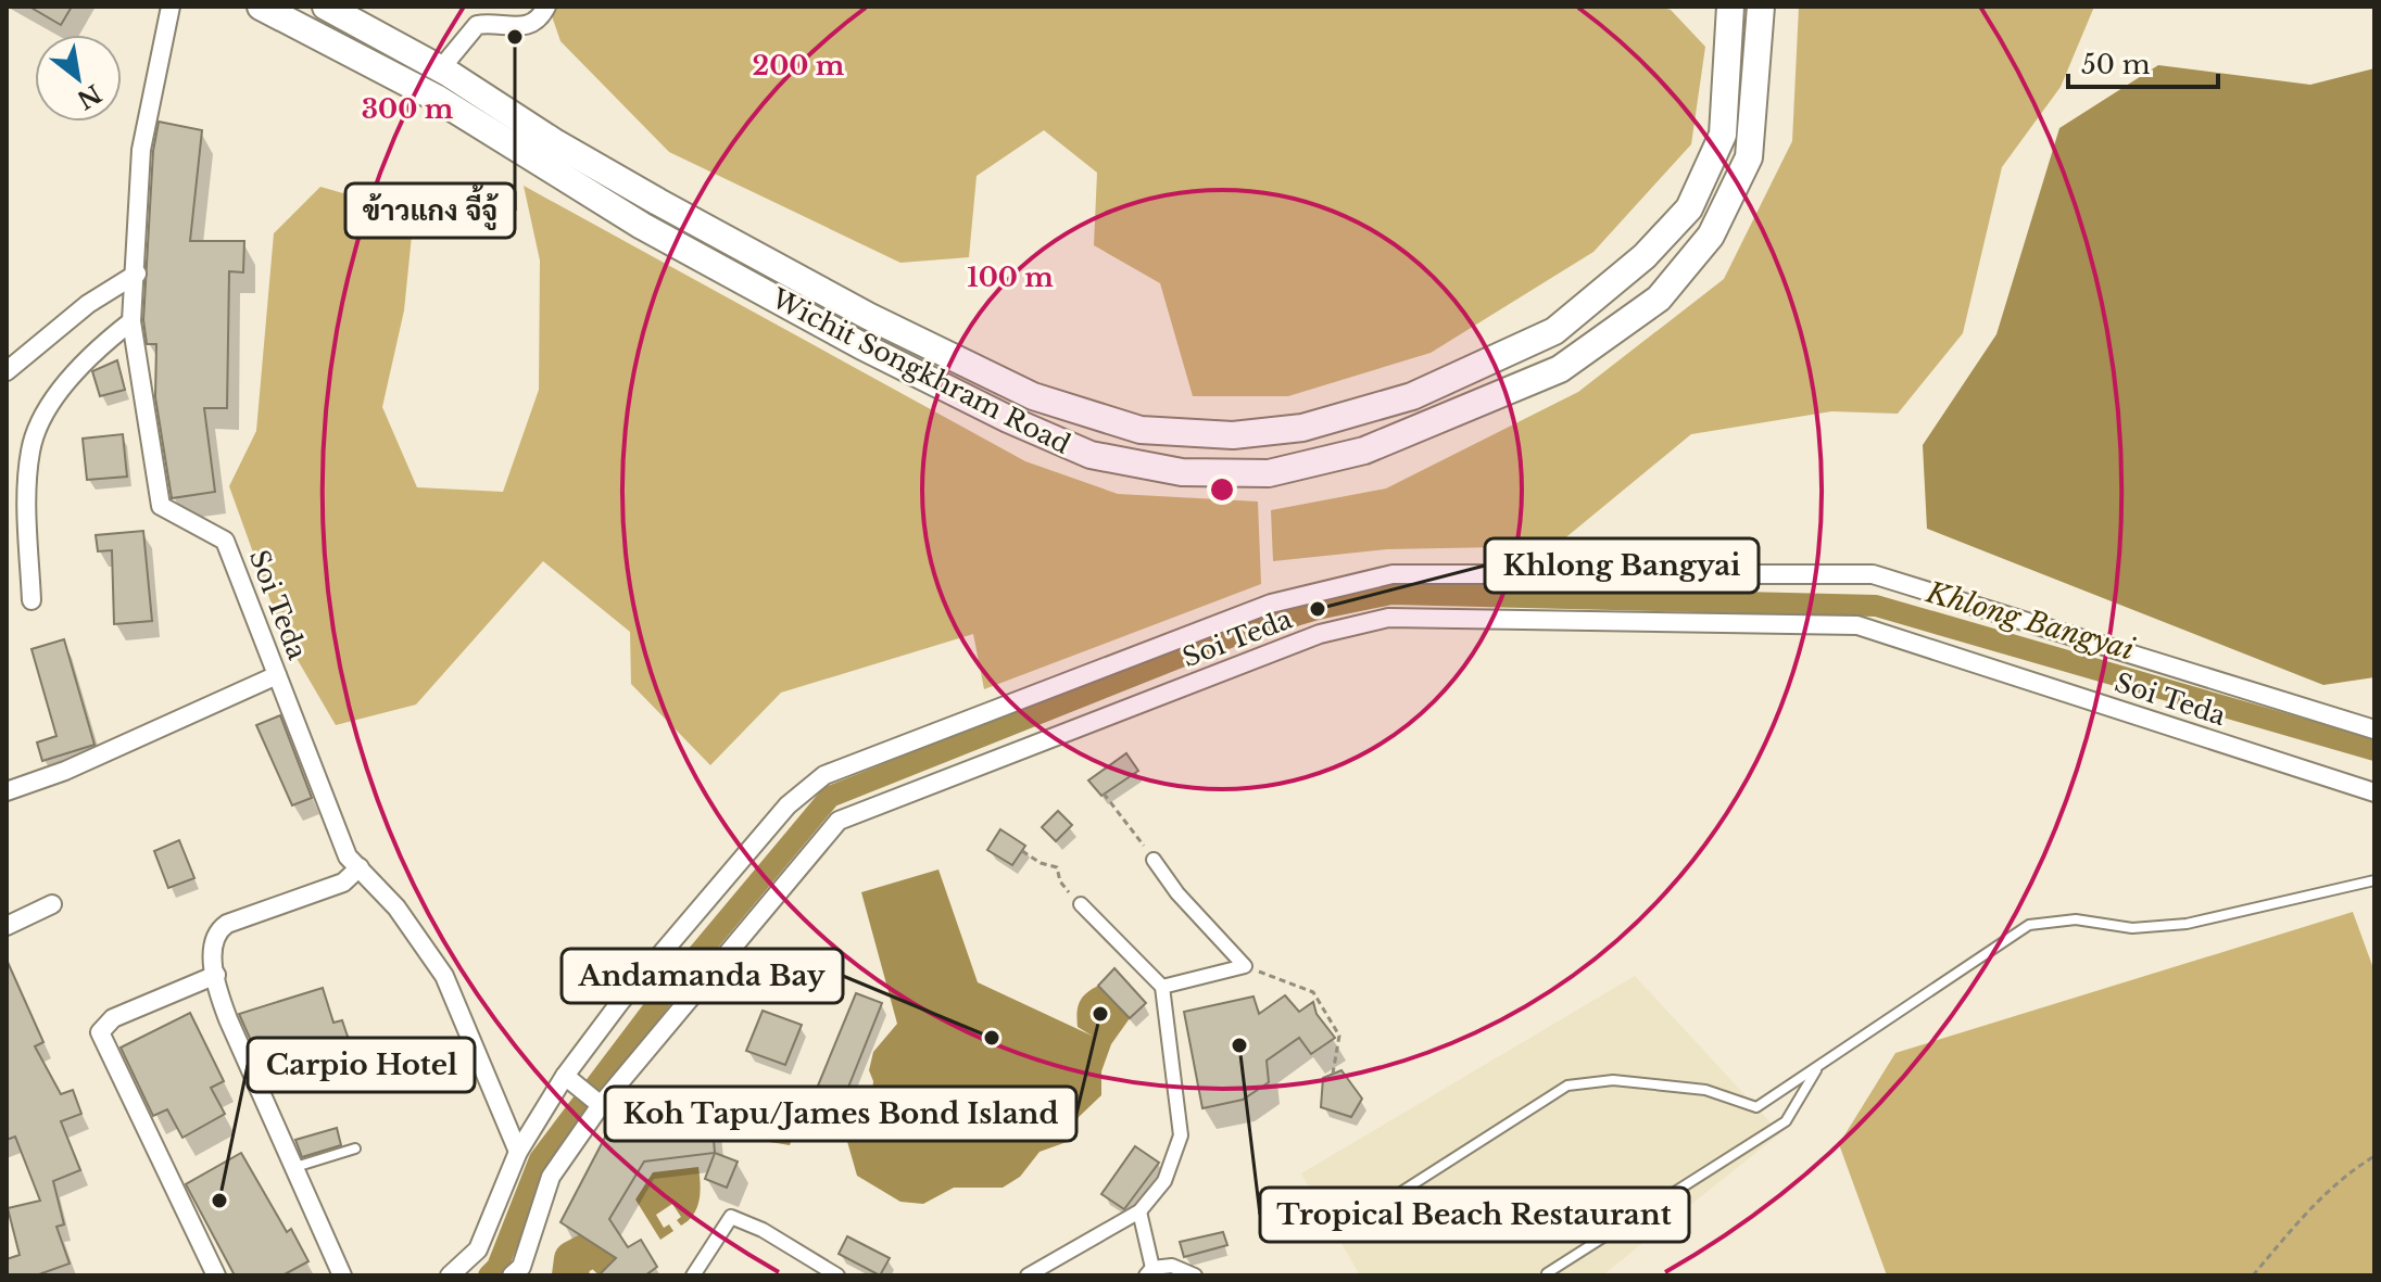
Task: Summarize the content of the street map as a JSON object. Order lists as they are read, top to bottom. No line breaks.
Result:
{"streets":{"main road":["Wichit Songkhram Road"],"street":["Soi Teda"]},"water":["Khlong Bangyai"],"places":["ข้าวแกง จี้จู้","Khlong Bangyai","Koh Tapu/James Bond Island","Andamanda Bay","Tropical Beach Restaurant","Carpio Hotel"],"scale_bar":"50 m","north":"bottom right","rings":["200 m","300 m","100 m"]}
